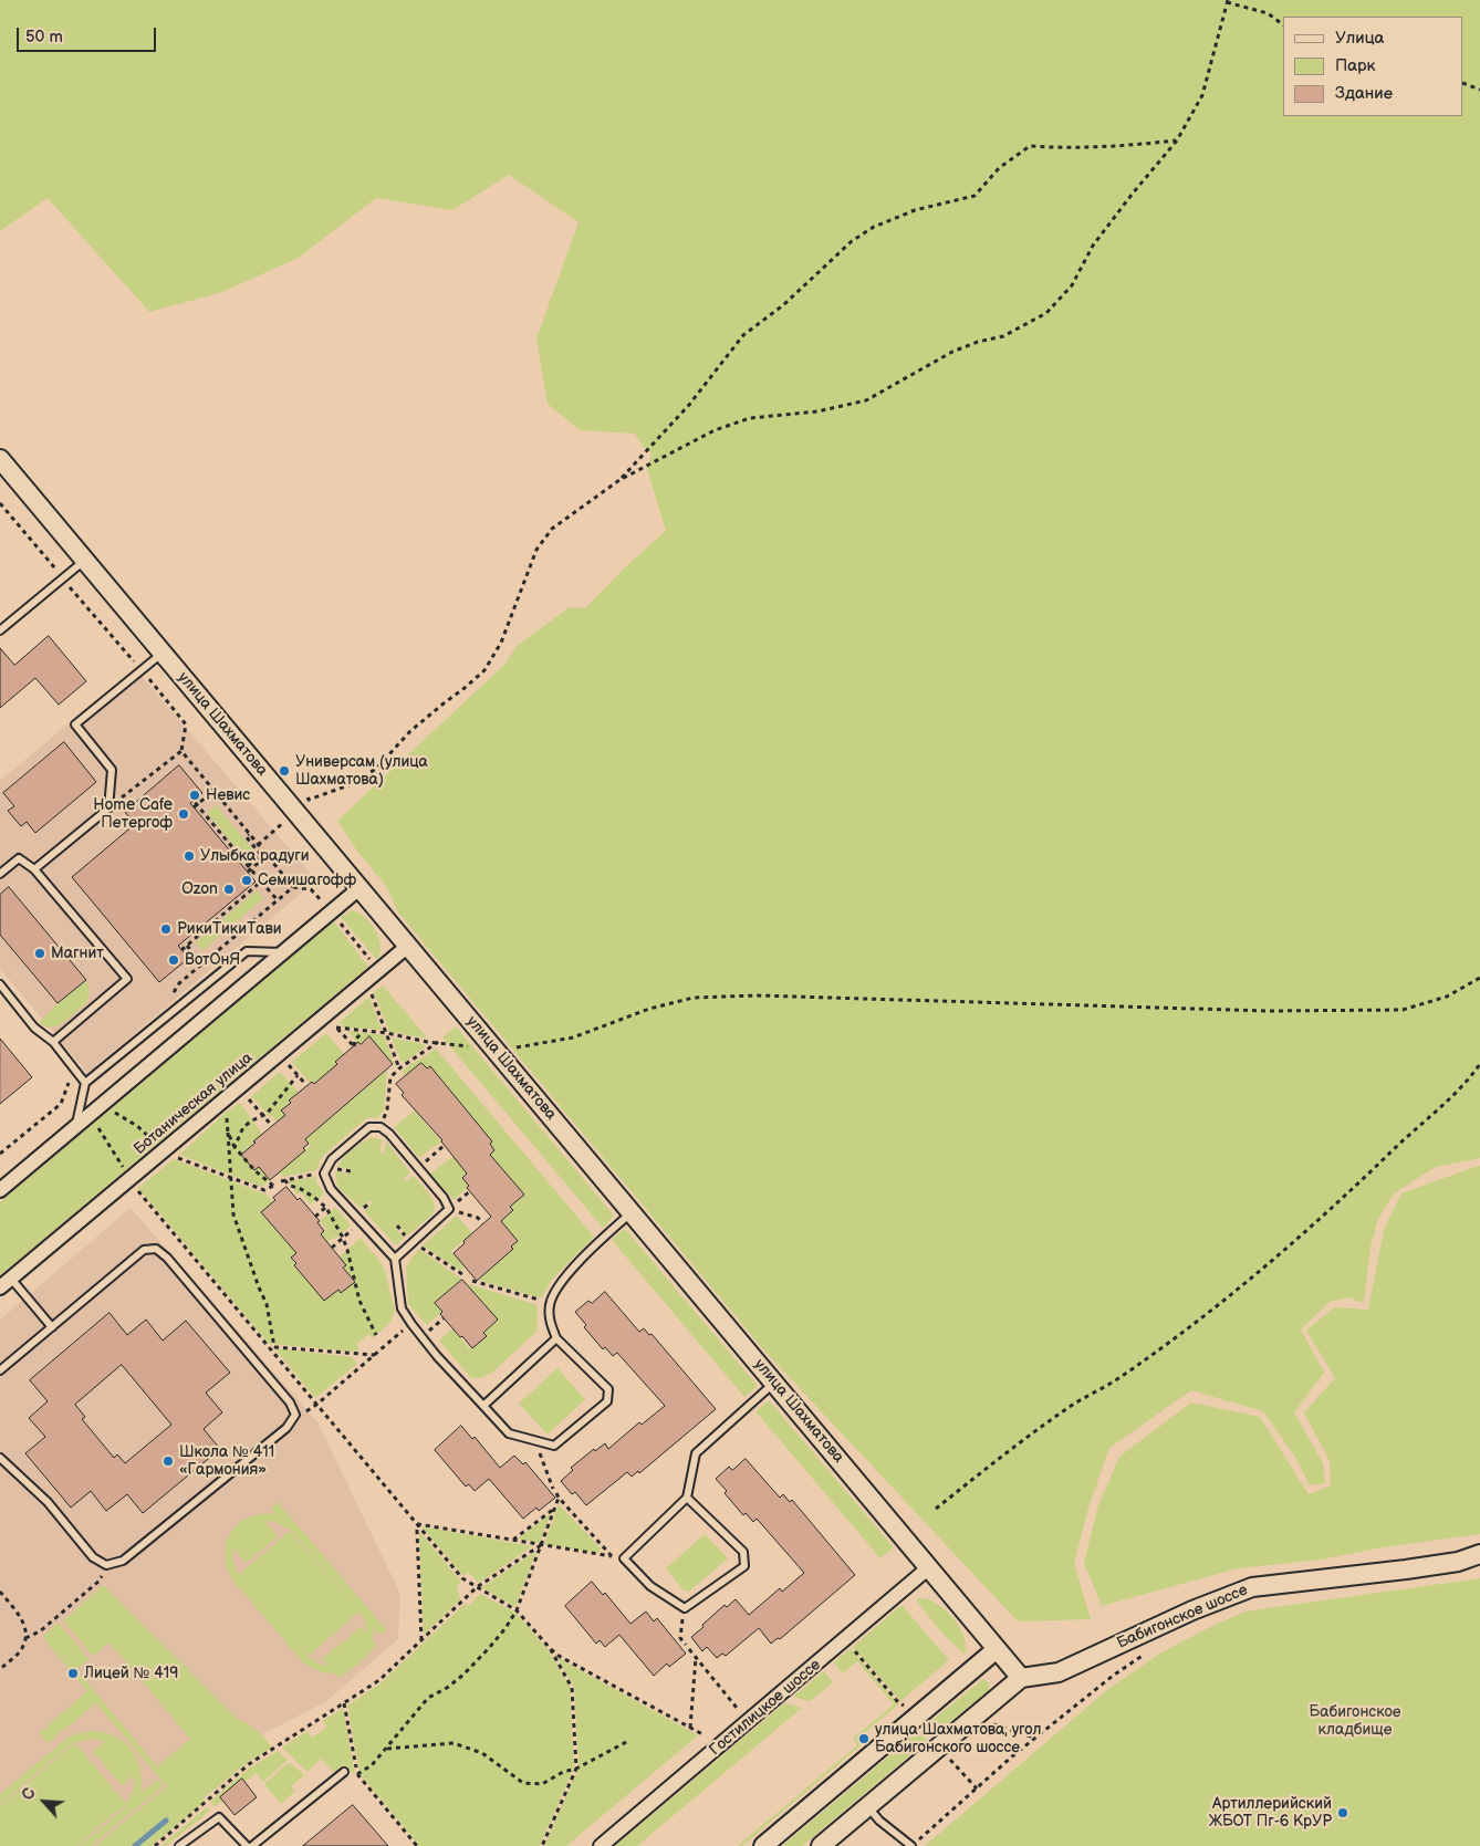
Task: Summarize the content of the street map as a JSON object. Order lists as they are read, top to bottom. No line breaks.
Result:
{"streets":{"street":["улица Шахматова","Ботаническая улица","Бабигонское шоссе","Гостилицкое шоссе"]},"crossings":[["улица Шахматова","Ботаническая улица"],["улица Шахматова","Бабигонское шоссе"],["улица Шахматова","Гостилицкое шоссе"]],"parks":["Бабигонское кладбище"],"places":["Универсам (улица Шахматова)","Невис","Home Cafe Петергоф","Улыбка радуги","Семишагофф","Ozon","РикиТикиТави","Магнит","ВотОнЯ","Школа № 411 «Гармония»","Лицей № 419","улица Шахматова, угол Бабигонского шоссе","Артиллерийский ЖБОТ Пг-6 КрУР"],"legend":["Улица","Парк","Здание"],"scale_bar":"50 m","north":"top left"}
